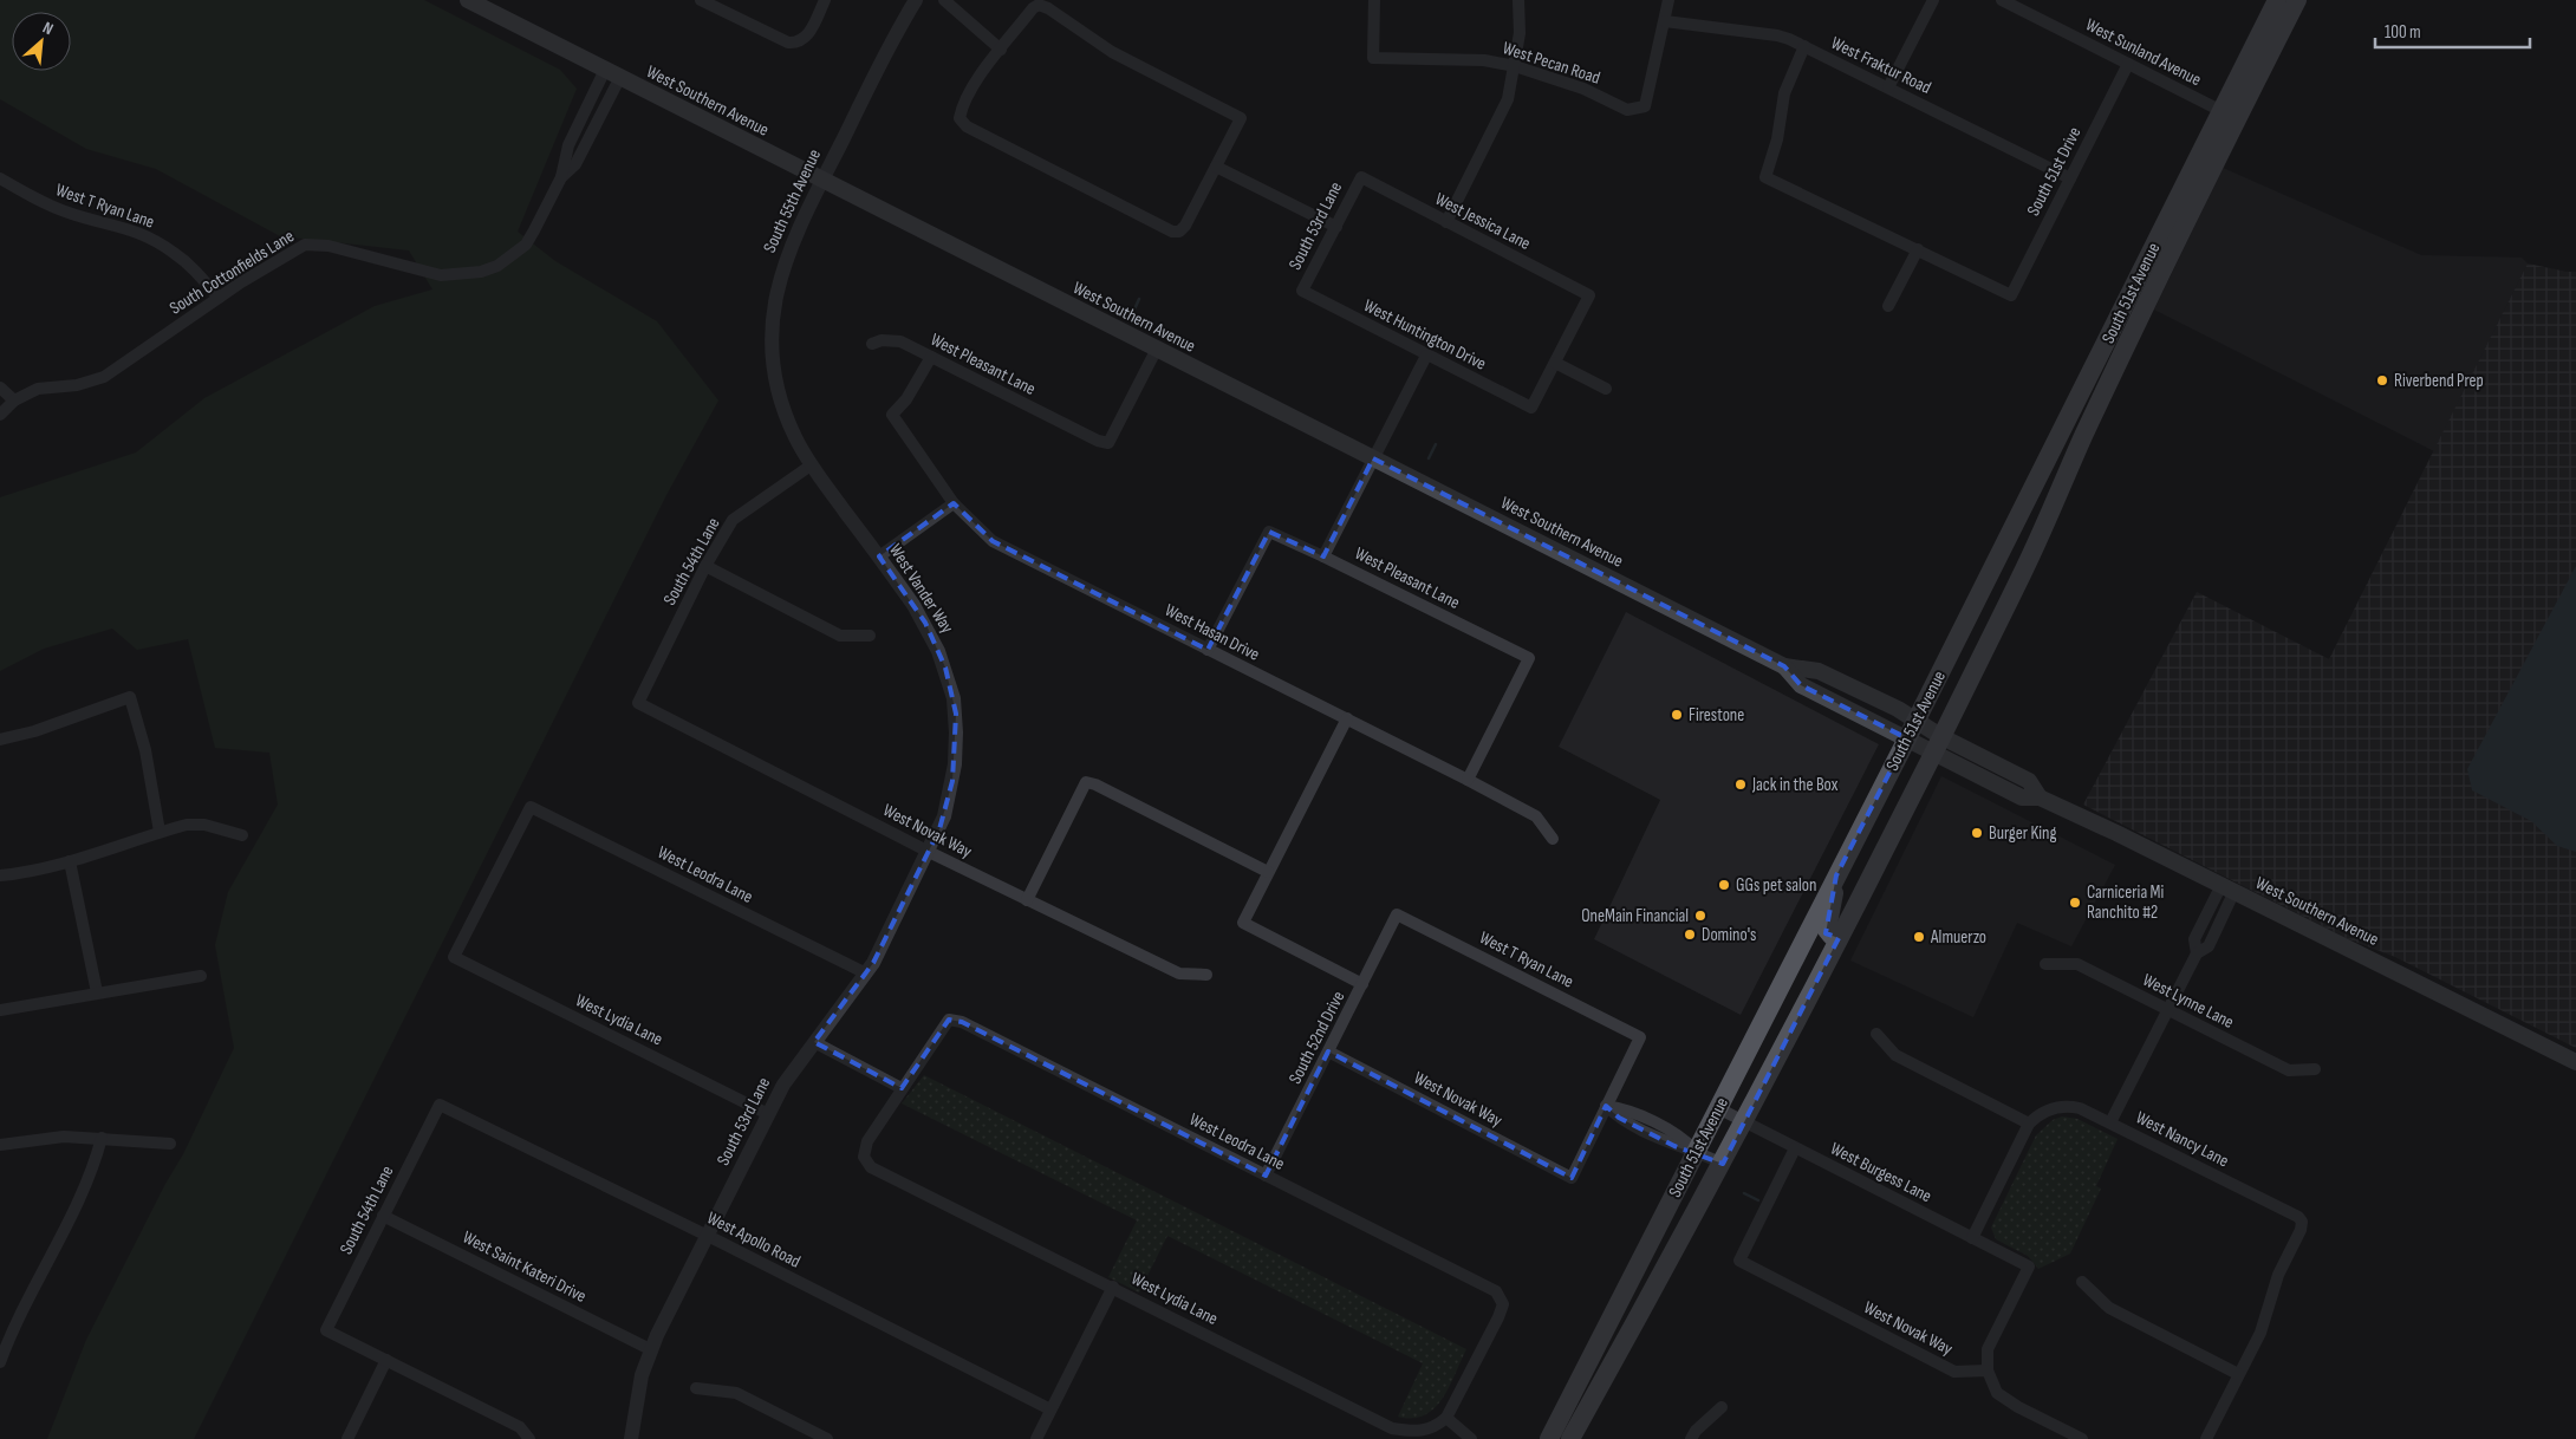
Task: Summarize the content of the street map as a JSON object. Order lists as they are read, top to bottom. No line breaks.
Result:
{"streets":{"main road":["West Southern Avenue","South 51st Avenue"],"street":["West Sunland Avenue","West Pecan Road","West Fraktur Road","South 51st Drive","South 55th Avenue","West T Ryan Lane","West Jessica Lane","South 53rd Lane","South Cottonfields Lane","West Huntington Drive","West Pleasant Lane","South 54th Lane","West Vander Way","West Hasan Drive","West Novak Way","West Leodra Lane","West Lynne Lane","West Lydia Lane","South 52nd Drive","West Nancy Lane","West Burgess Lane","West Apollo Road","West Saint Kateri Drive"]},"crossings":[["West Sunland Avenue","South 51st Drive"],["West Sunland Avenue","South 51st Avenue"],["West Pecan Road","West Fraktur Road"],["West Fraktur Road","South 51st Drive"],["West Southern Avenue","South 55th Avenue"],["West Southern Avenue","South Cottonfields Lane"],["West Southern Avenue","South 51st Avenue"],["West Southern Avenue","West Pleasant Lane"],["South 55th Avenue","South 54th Lane"],["South 55th Avenue","West Vander Way"],["West T Ryan Lane","South Cottonfields Lane"],["West T Ryan Lane","West Novak Way"],["West T Ryan Lane","South 52nd Drive"],["West Jessica Lane","South 53rd Lane"],["West Jessica Lane","West Huntington Drive"],["South 53rd Lane","West Huntington Drive"],["South 53rd Lane","West Vander Way"],["South 53rd Lane","West Novak Way"],["South 53rd Lane","West Leodra Lane"],["South 53rd Lane","West Lydia Lane"],["South 53rd Lane","West Apollo Road"],["South 53rd Lane","West Saint Kateri Drive"],["South 51st Avenue","West Burgess Lane"],["West Pleasant Lane","West Hasan Drive"],["South 54th Lane","West Vander Way"],["South 54th Lane","West Novak Way"],["South 54th Lane","West Apollo Road"],["South 54th Lane","West Saint Kateri Drive"],["West Vander Way","West Novak Way"],["West Novak Way","South 52nd Drive"],["West Novak Way","West Burgess Lane"],["West Leodra Lane","West Lydia Lane"],["West Leodra Lane","South 52nd Drive"]],"places":["Riverbend Prep","Firestone","Jack in the Box","Burger King","GGs pet salon","Carniceria Mi Ranchito #2","OneMain Financial","Domino's","Almuerzo"],"scale_bar":"100 m","north":"top right"}
